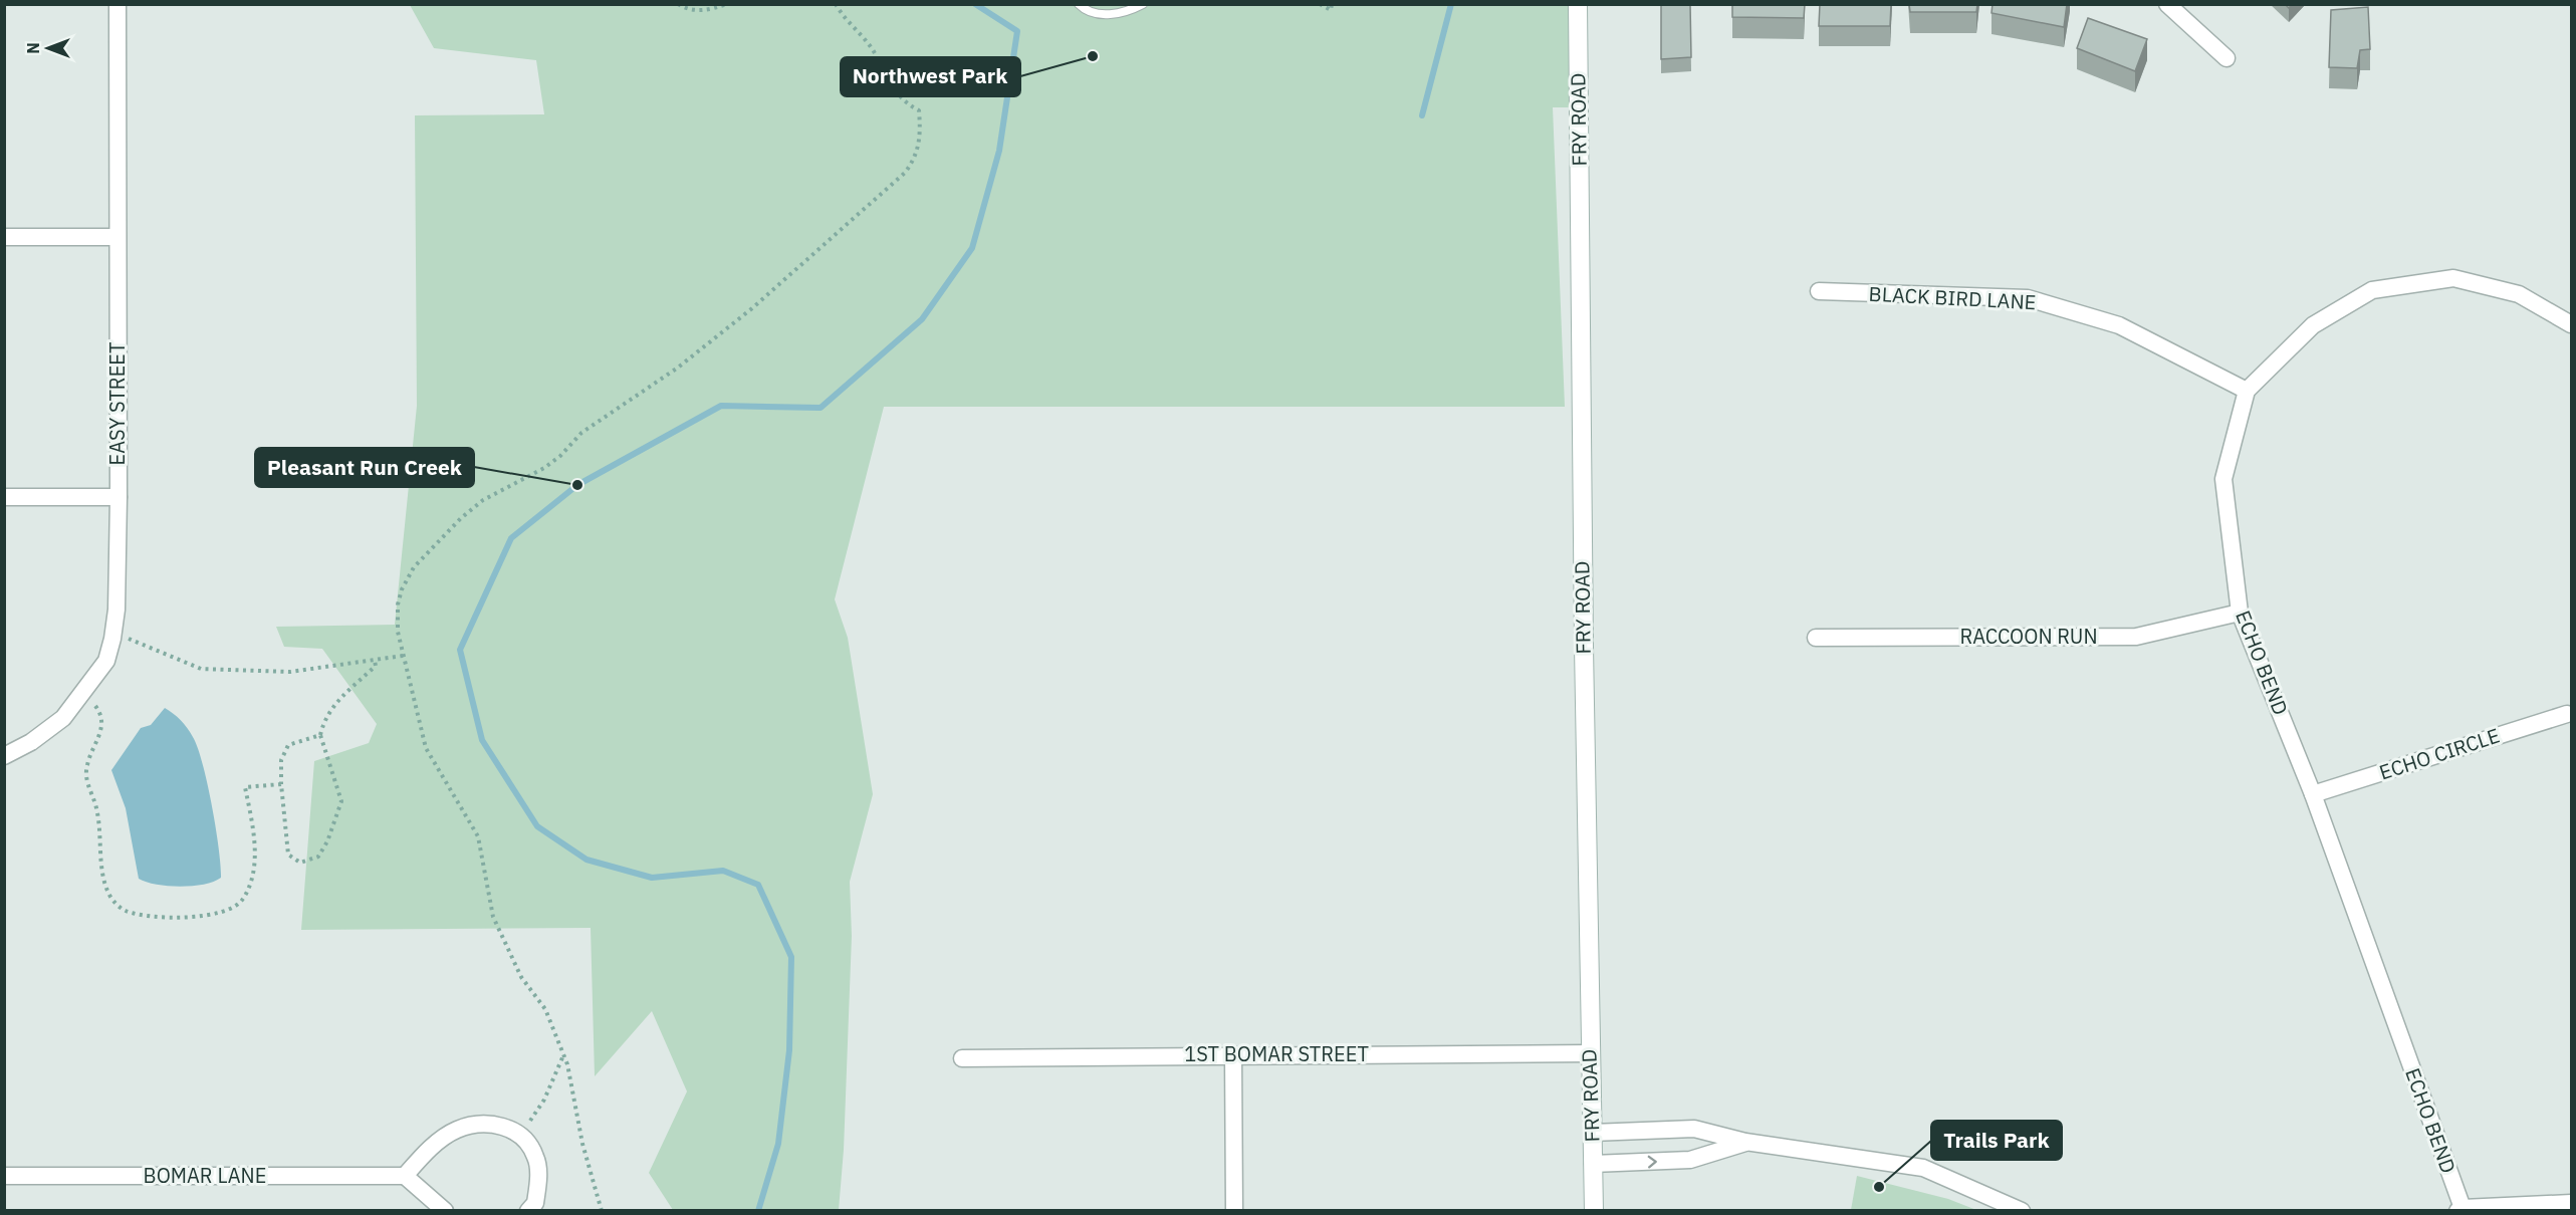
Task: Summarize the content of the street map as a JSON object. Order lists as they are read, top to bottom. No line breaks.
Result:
{"streets":{"street":["FRY ROAD","BLACK BIRD LANE","EASY STREET","RACCOON RUN","ECHO BEND","ECHO CIRCLE","1ST BOMAR STREET","BOMAR LANE"]},"crossings":[["FRY ROAD","1ST BOMAR STREET"],["BLACK BIRD LANE","ECHO BEND"],["RACCOON RUN","ECHO BEND"],["ECHO BEND","ECHO CIRCLE"]],"places":["Northwest Park","Pleasant Run Creek","Trails Park"],"north":"left"}
